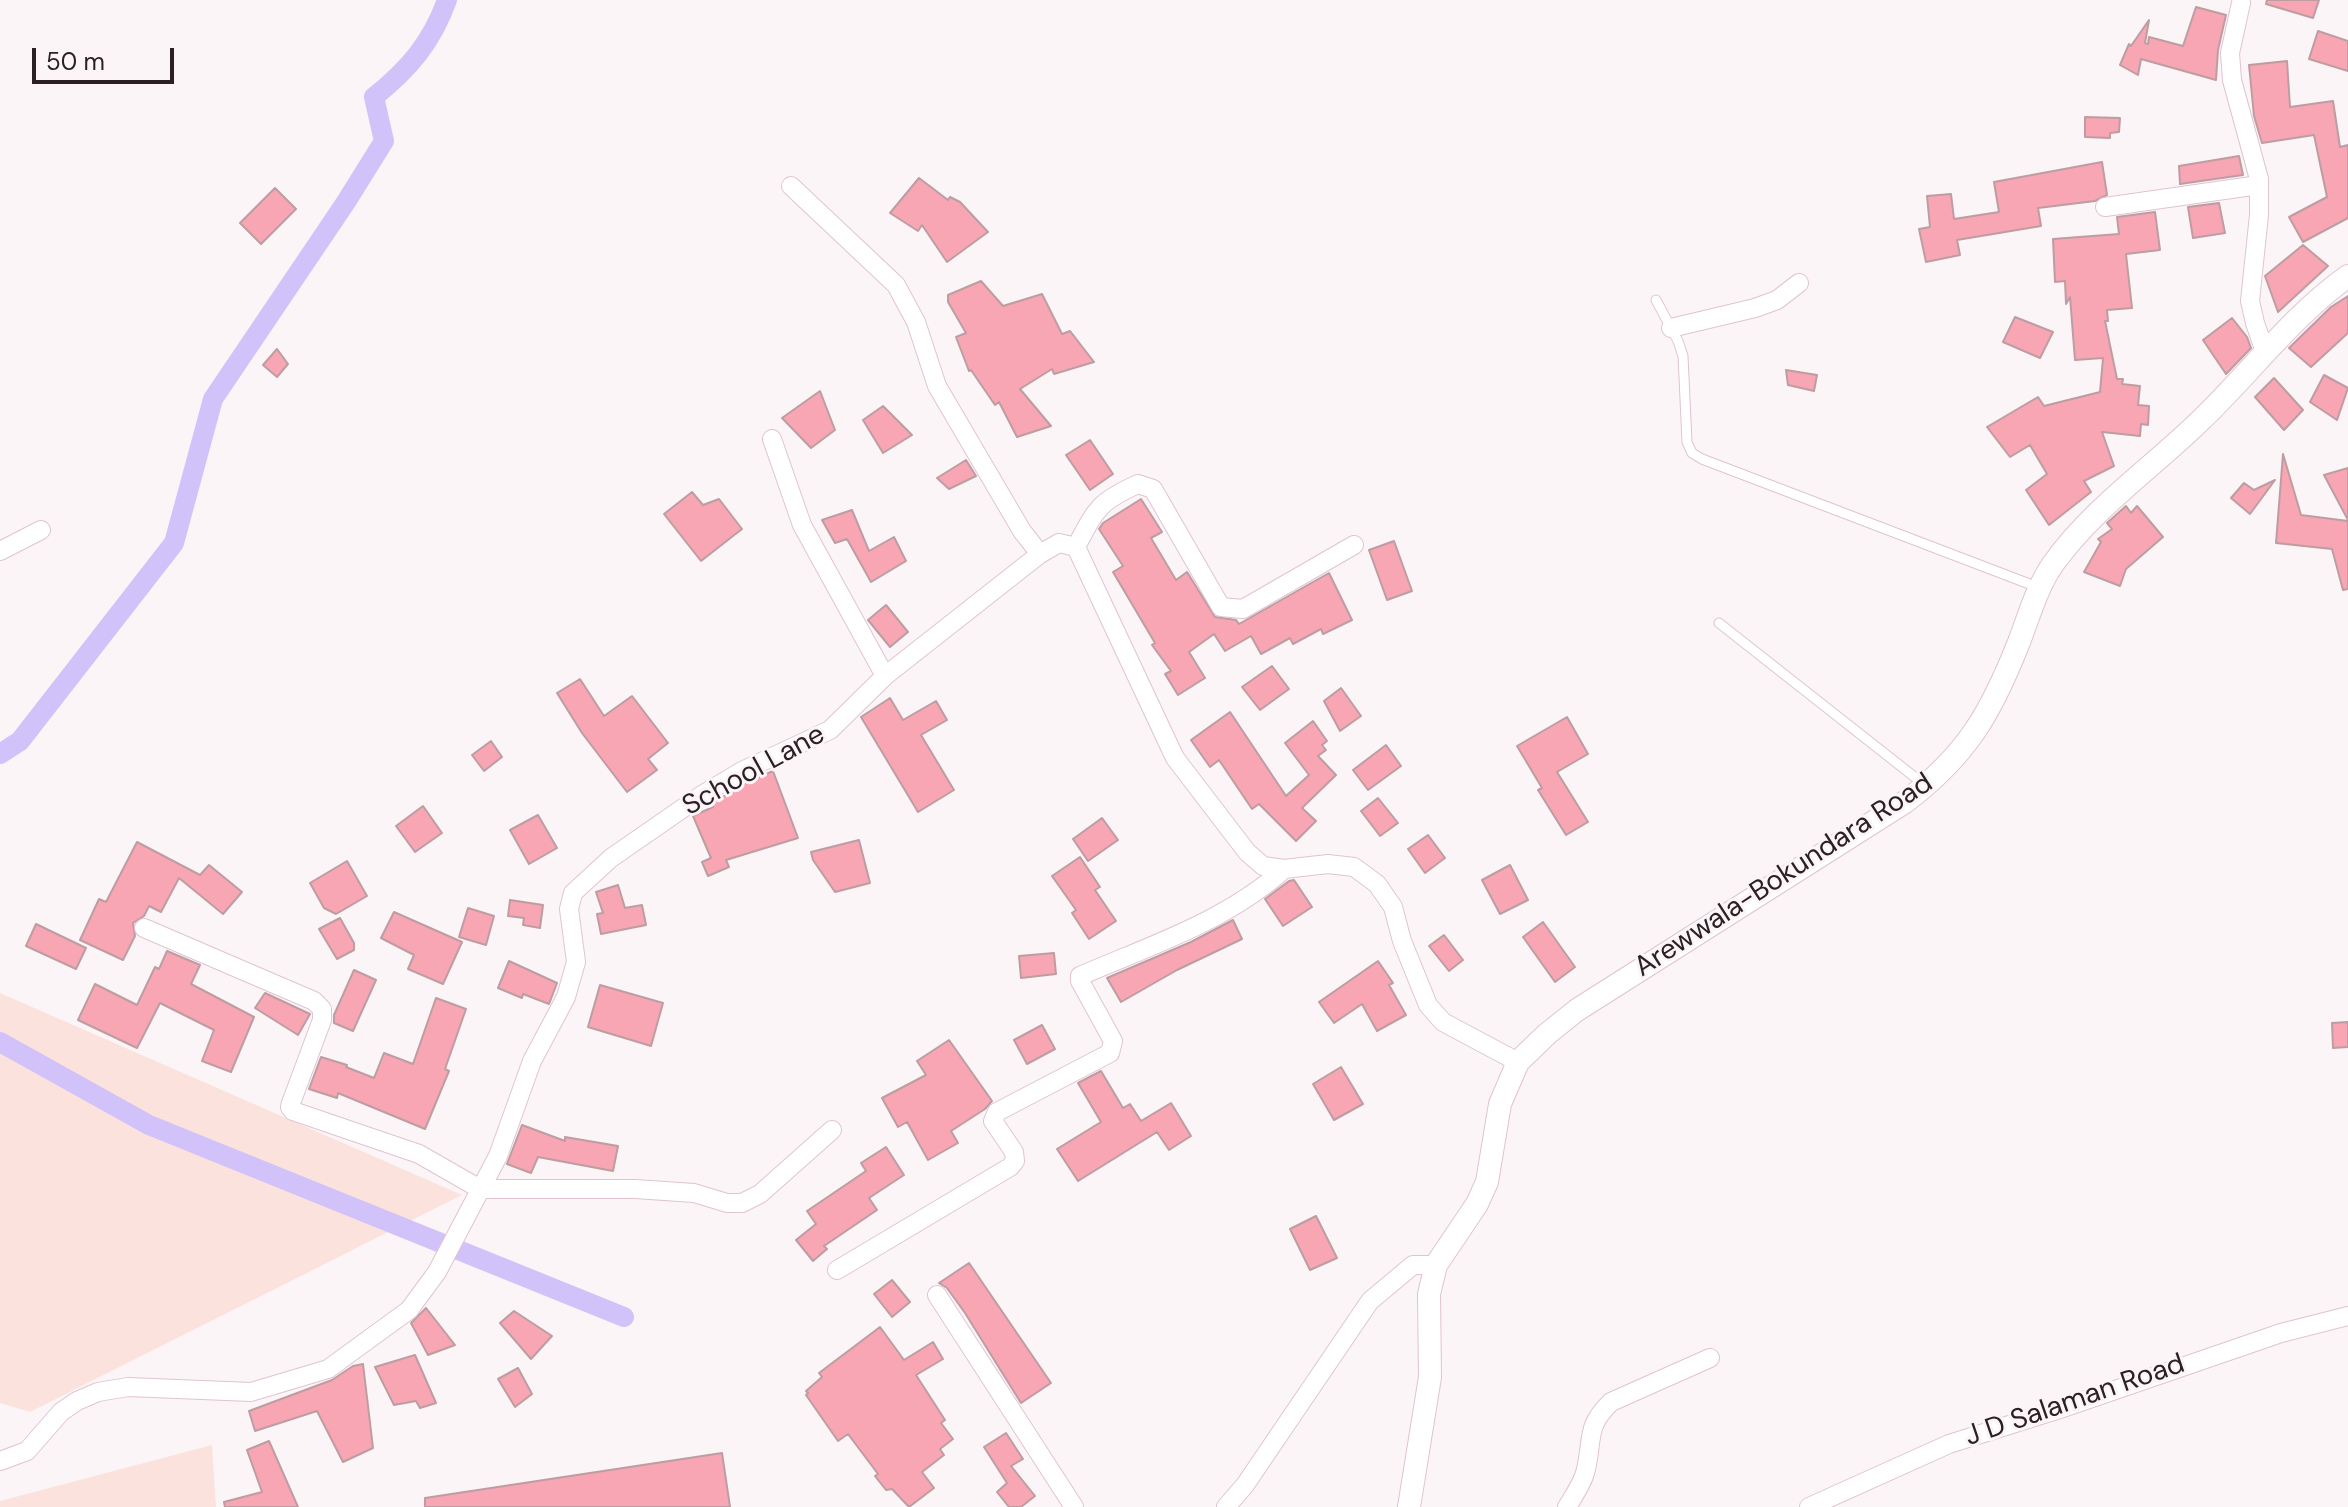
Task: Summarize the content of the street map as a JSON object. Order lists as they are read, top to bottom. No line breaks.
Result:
{"streets":{"street":["School Lane","Arewwala-Bokundara Road","J D Salaman Road"]},"scale_bar":"50 m"}
